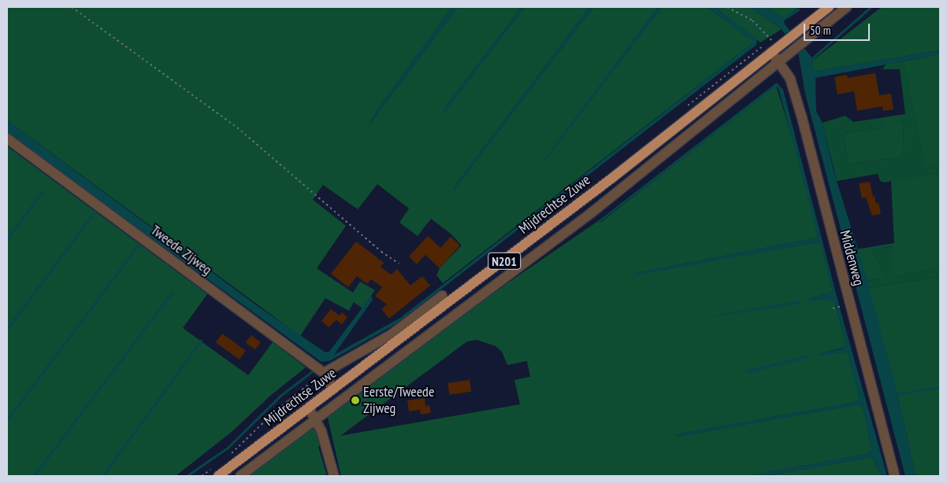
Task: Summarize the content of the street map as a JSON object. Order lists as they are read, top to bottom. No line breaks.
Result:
{"streets":{"main road":["Mijdrechtse Zuwe","N201"],"street":["Tweede Zijweg","Middenweg"]},"crossings":[["Mijdrechtse Zuwe","Tweede Zijweg"],["Mijdrechtse Zuwe","Middenweg"]],"places":["Eerste/Tweede Zijweg"],"scale_bar":"50 m"}
